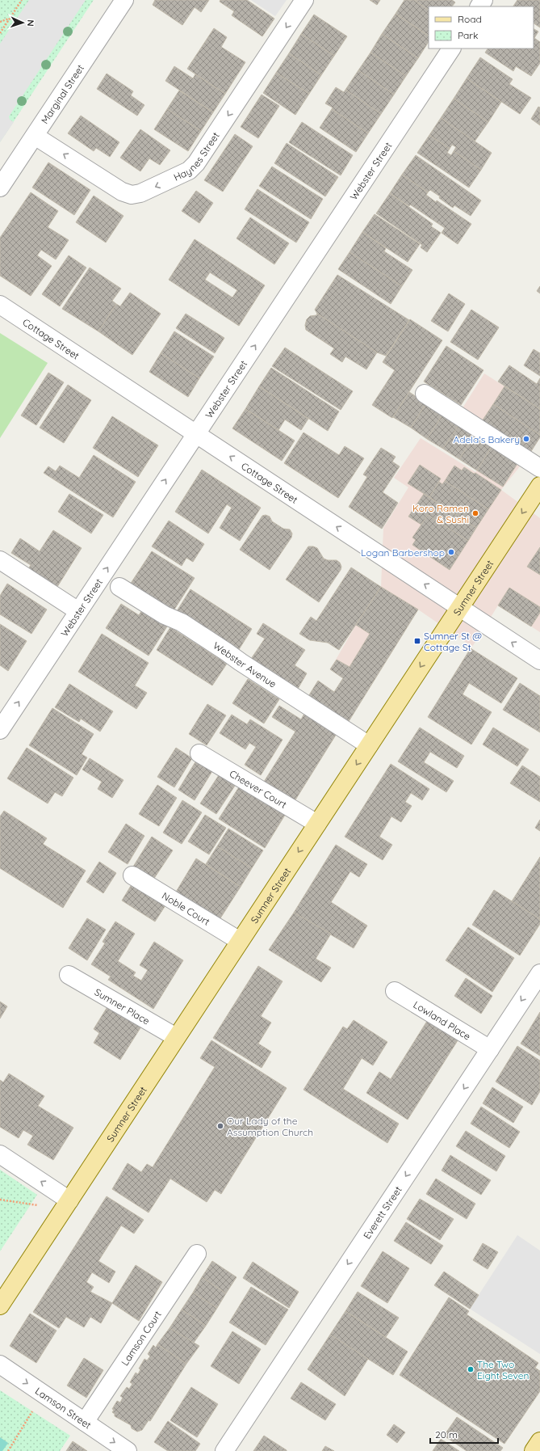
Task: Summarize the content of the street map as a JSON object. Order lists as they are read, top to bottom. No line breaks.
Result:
{"streets":{"main road":["Sumner Street"],"street":["Marginal Street","Haynes Street","Webster Street","Cottage Street","Webster Avenue","Cheever Court","Noble Court","Sumner Place","Lowland Place","Everett Street","Lamson Court","Lamson Street"]},"crossings":[["Marginal Street","Haynes Street"],["Webster Street","Cottage Street"],["Cottage Street","Sumner Street"],["Sumner Street","Webster Avenue"],["Sumner Street","Cheever Court"],["Sumner Street","Noble Court"],["Sumner Street","Sumner Place"],["Lowland Place","Everett Street"],["Lamson Court","Lamson Street"]],"one_way":["Webster Street","Cottage Street","Sumner Street","Everett Street","Lamson Street"],"places":{"other":["Adela's Bakery","Koro Ramen & Sushi","Logan Barbershop","Our Lady of the Assumption Church","The Two Eight Seven"],"transit":["Sumner St @ Cottage St"]},"legend":["Road","Park"],"scale_bar":"20 m","north":"right"}
